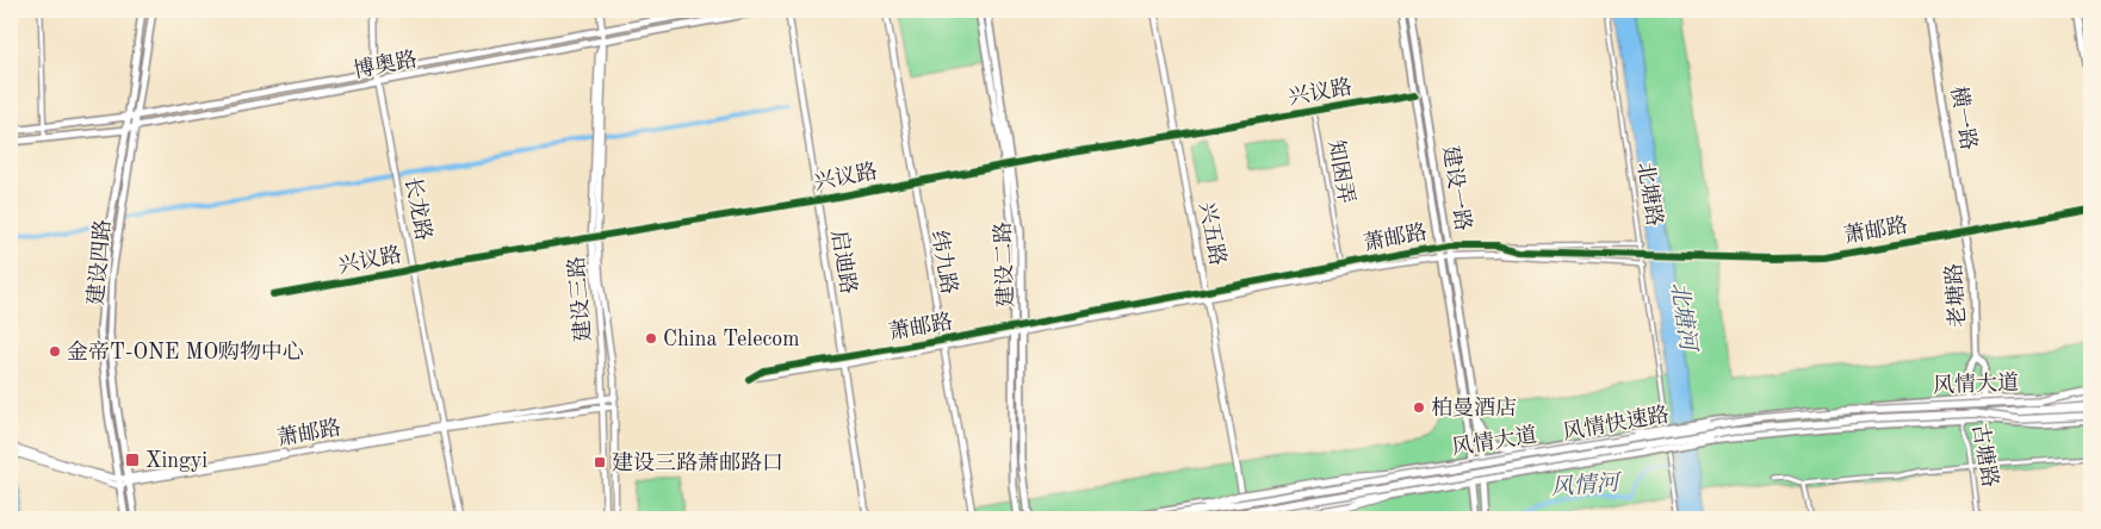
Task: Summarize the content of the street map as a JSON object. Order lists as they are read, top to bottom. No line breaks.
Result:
{"streets":{"highway":["风情快速路"],"main road":["博奥路","兴议路","横一路","建设一路","建设四路","建设二路","老塘路","风情大道"],"street":["知困弄","北塘路","长龙路","萧邮路","兴五路","启迪路","纬九路","建设三路","古塘路"]},"crossings":[["博奥路","长龙路"],["博奥路","建设四路"],["博奥路","建设三路"],["兴议路","知困弄"],["兴议路","建设一路"],["兴议路","长龙路"],["兴议路","兴五路"],["兴议路","启迪路"],["兴议路","纬九路"],["兴议路","建设二路"],["兴议路","建设三路"],["横一路","萧邮路"],["横一路","老塘路"],["知困弄","萧邮路"],["建设一路","萧邮路"],["建设一路","风情大道"],["北塘路","萧邮路"],["长龙路","萧邮路"],["萧邮路","兴五路"],["萧邮路","建设四路"],["萧邮路","启迪路"],["萧邮路","纬九路"],["萧邮路","建设二路"],["萧邮路","老塘路"],["萧邮路","建设三路"],["兴五路","风情大道"],["老塘路","风情大道"],["老塘路","古塘路"],["风情大道","风情快速路"],["风情大道","古塘路"]],"water":["北塘河","风情河"],"places":{"other":["China Telecom","金帝T-ONE MO购物中心","柏曼酒店"],"transit":["Xingyi","建设三路萧邮路口"]}}
